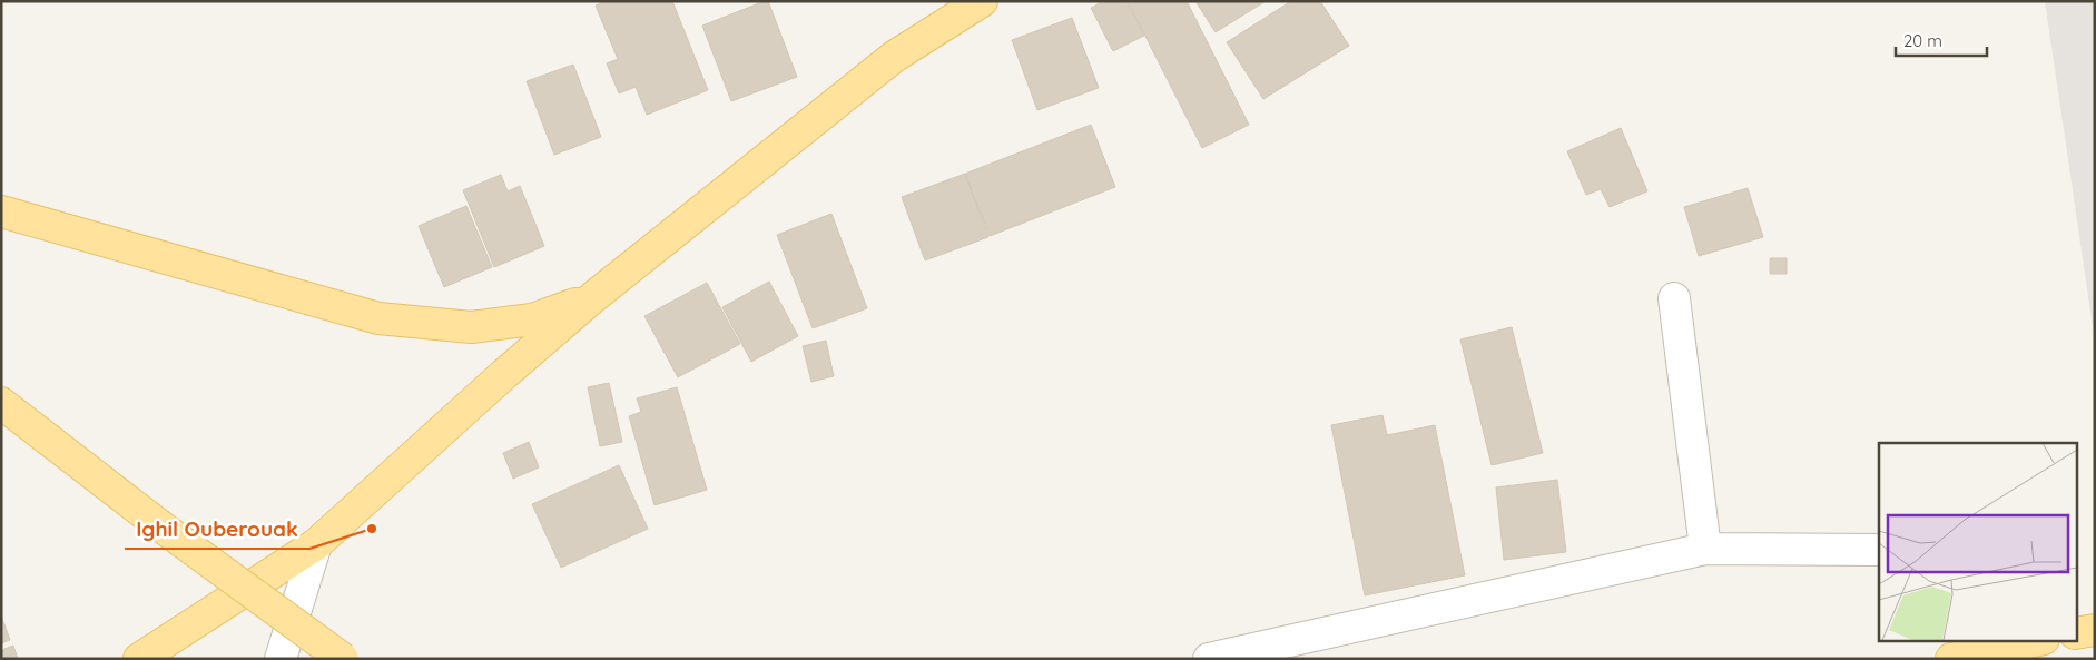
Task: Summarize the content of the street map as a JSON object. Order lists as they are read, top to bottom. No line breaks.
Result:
{"places":["Ighil Ouberouak"],"scale_bar":"20 m"}
